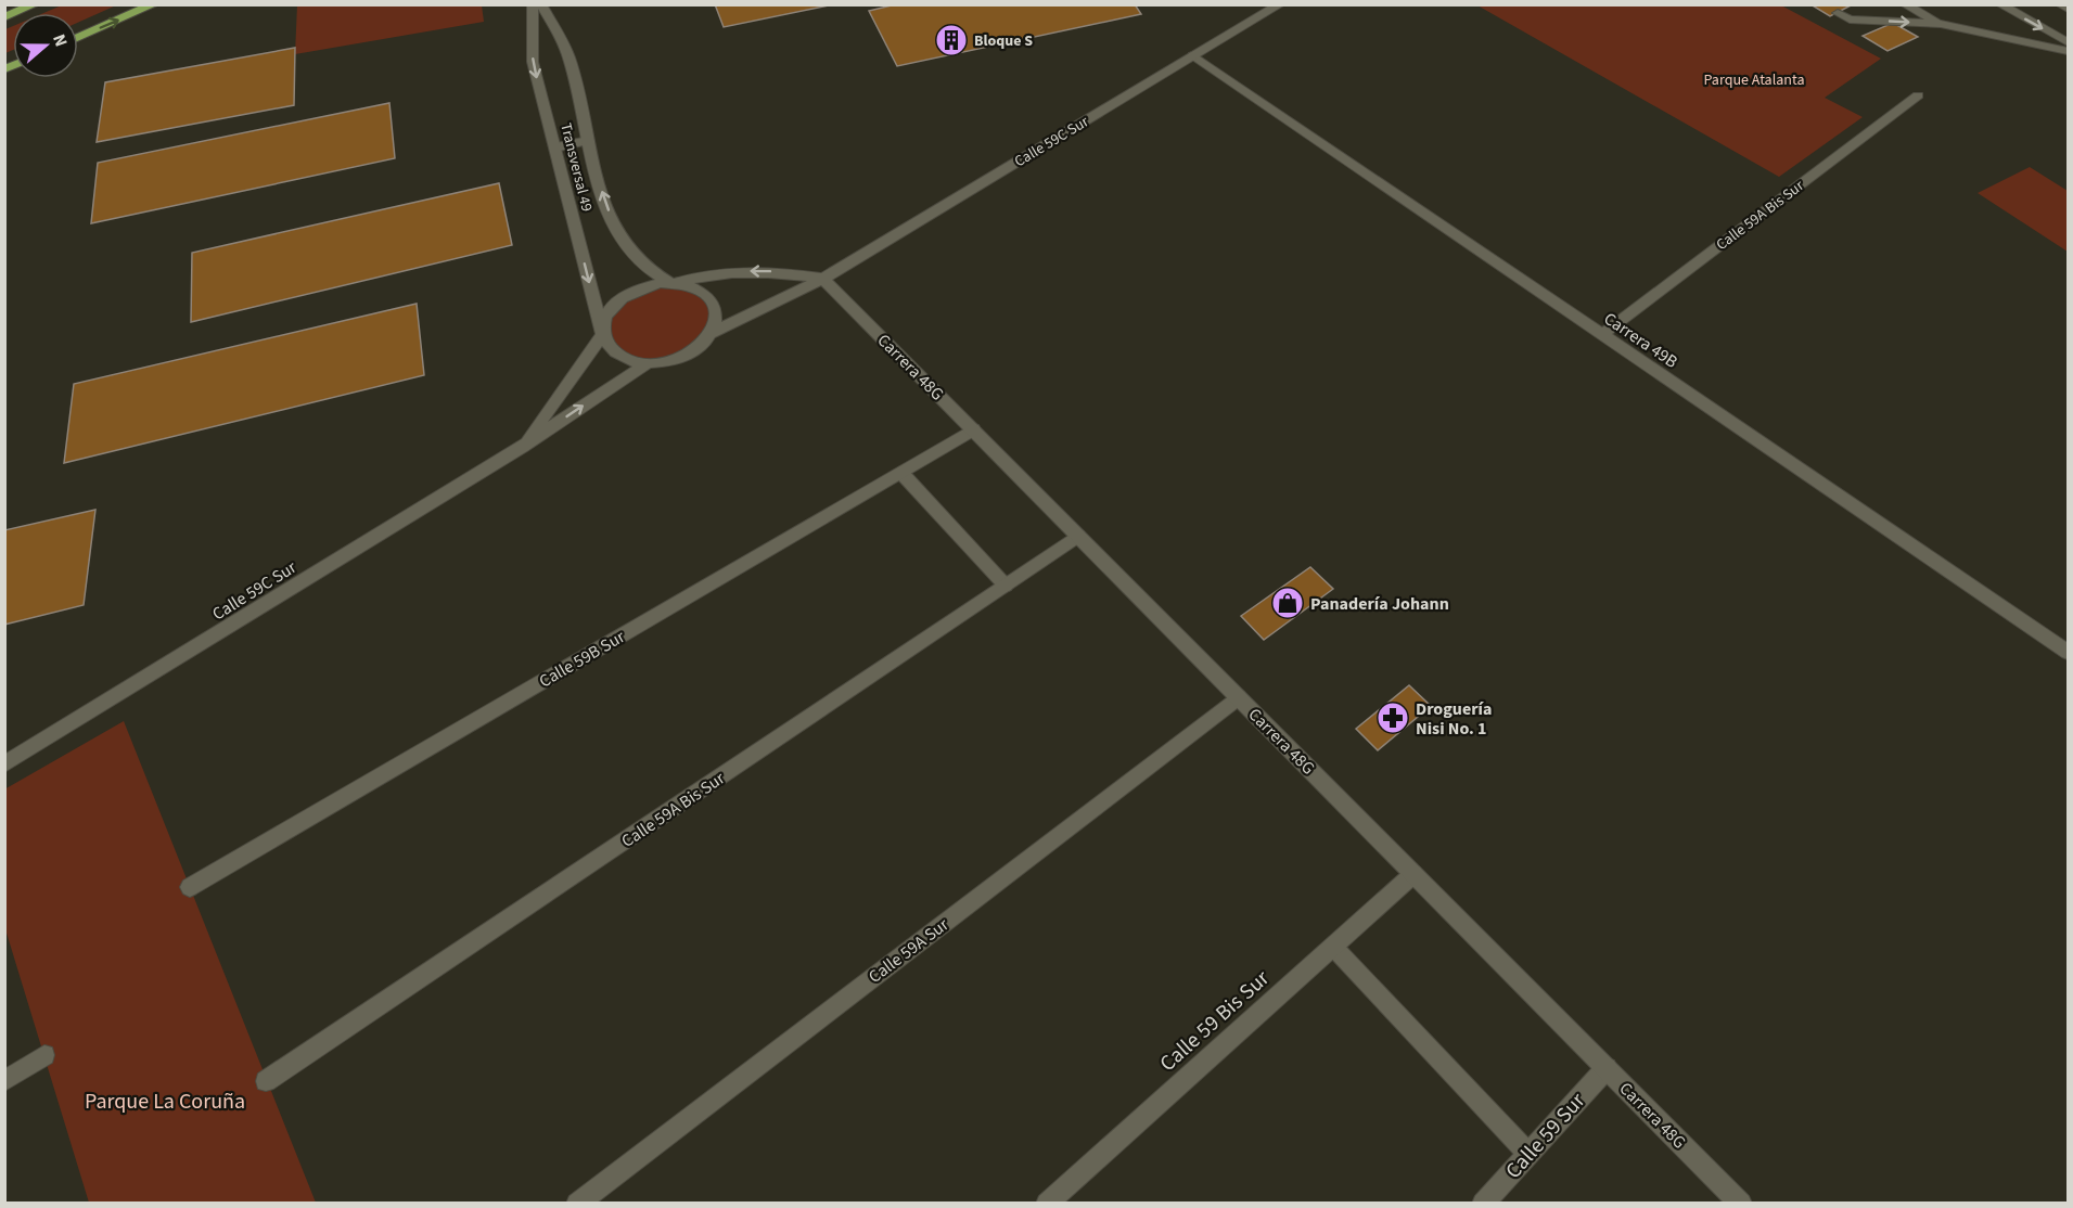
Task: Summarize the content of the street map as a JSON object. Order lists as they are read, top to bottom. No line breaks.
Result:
{"streets":{"street":["Calle 59C Sur","Transversal 49","Calle 59A Bis Sur","Carrera 49B","Carrera 48G","Calle 59B Sur","Calle 59A Sur","Calle 59 Bis Sur","Calle 59 Sur"]},"crossings":[["Calle 59C Sur","Transversal 49"],["Calle 59C Sur","Carrera 49B"],["Calle 59C Sur","Carrera 48G"],["Calle 59A Bis Sur","Carrera 49B"],["Calle 59A Bis Sur","Carrera 48G"],["Carrera 48G","Calle 59B Sur"],["Carrera 48G","Calle 59A Sur"],["Carrera 48G","Calle 59 Bis Sur"],["Carrera 48G","Calle 59 Sur"]],"parks":["Parque Atalanta","Parque La Coruña"],"places":{"building":["Bloque S"],"shop":["Panadería Johann"],"pharmacy":["Droguería Nisi No. 1"]},"north":"right"}
